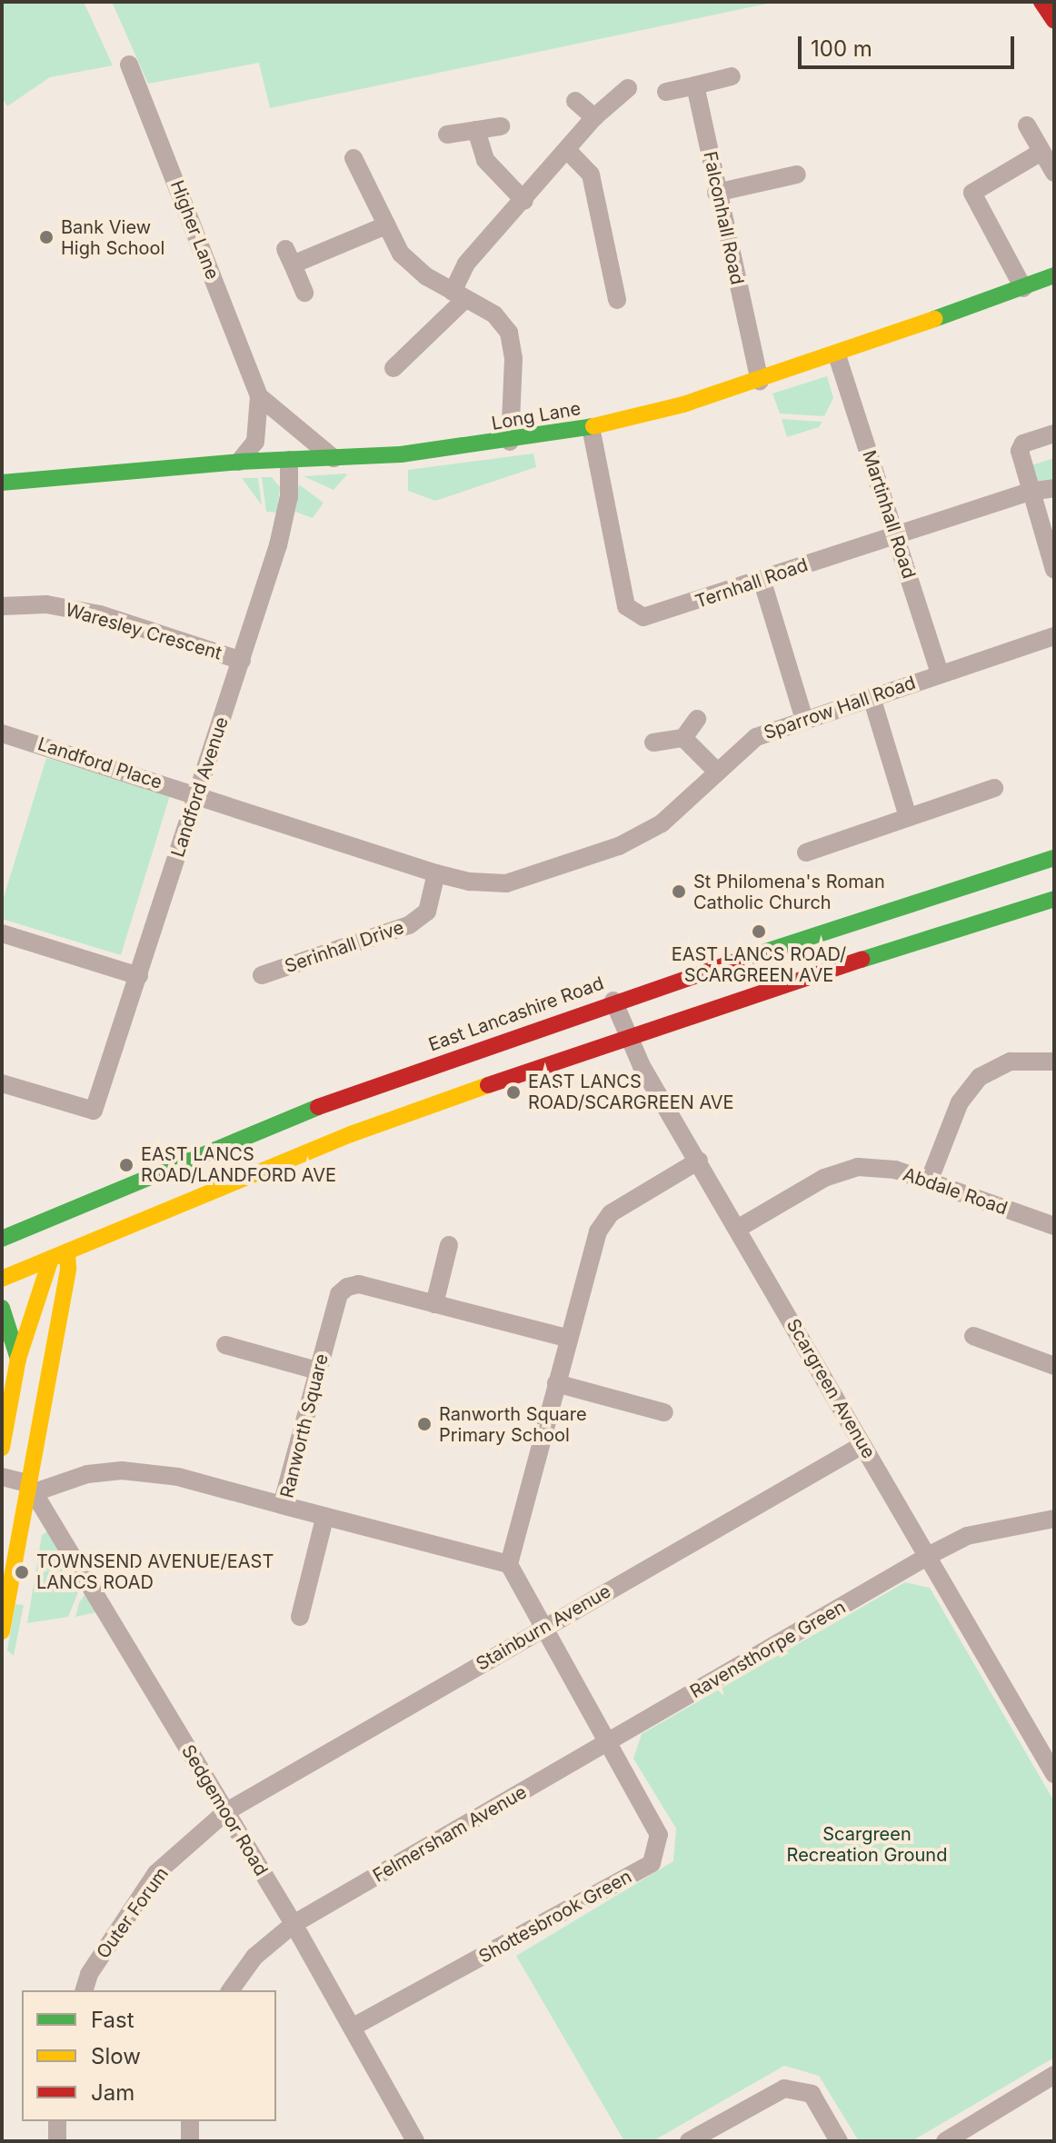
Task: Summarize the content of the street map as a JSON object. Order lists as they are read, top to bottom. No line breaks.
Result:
{"streets":{"main road":["Long Lane","East Lancashire Road"],"street":["Falconhall Road","Higher Lane","Martinhall Road","Ternhall Road","Waresley Crescent","Sparrow Hall Road","Landford Place","Landford Avenue","Serinhall Drive","Abdale Road","Scargreen Avenue","Ranworth Square","Stainburn Avenue","Ravensthorpe Green","Sedgemoor Road","Felmersham Avenue","Outer Forum","Shottesbrook Green"]},"crossings":[["Falconhall Road","Long Lane"],["Higher Lane","Long Lane"],["Long Lane","Martinhall Road"],["Long Lane","Ternhall Road"],["Long Lane","Landford Avenue"],["Martinhall Road","Ternhall Road"],["Martinhall Road","Sparrow Hall Road"],["Waresley Crescent","Landford Avenue"],["Sparrow Hall Road","Landford Place"],["Sparrow Hall Road","Landford Avenue"],["Sparrow Hall Road","Serinhall Drive"],["Landford Place","Landford Avenue"],["East Lancashire Road","Scargreen Avenue"],["Abdale Road","Scargreen Avenue"],["Scargreen Avenue","Stainburn Avenue"],["Scargreen Avenue","Ravensthorpe Green"],["Ranworth Square","Shottesbrook Green"],["Stainburn Avenue","Sedgemoor Road"],["Stainburn Avenue","Outer Forum"],["Stainburn Avenue","Shottesbrook Green"],["Ravensthorpe Green","Felmersham Avenue"],["Ravensthorpe Green","Shottesbrook Green"],["Sedgemoor Road","Felmersham Avenue"],["Sedgemoor Road","Outer Forum"],["Sedgemoor Road","Shottesbrook Green"],["Felmersham Avenue","Shottesbrook Green"]],"parks":["Scargreen Recreation Ground"],"places":["Bank View High School","St Philomena's Roman Catholic Church","EAST LANCS ROAD/ SCARGREEN AVE","EAST LANCS ROAD/SCARGREEN AVE","EAST LANCS ROAD/LANDFORD AVE","Ranworth Square Primary School","TOWNSEND AVENUE/EAST LANCS ROAD"],"legend":["Fast","Slow","Jam"],"scale_bar":"100 m"}
